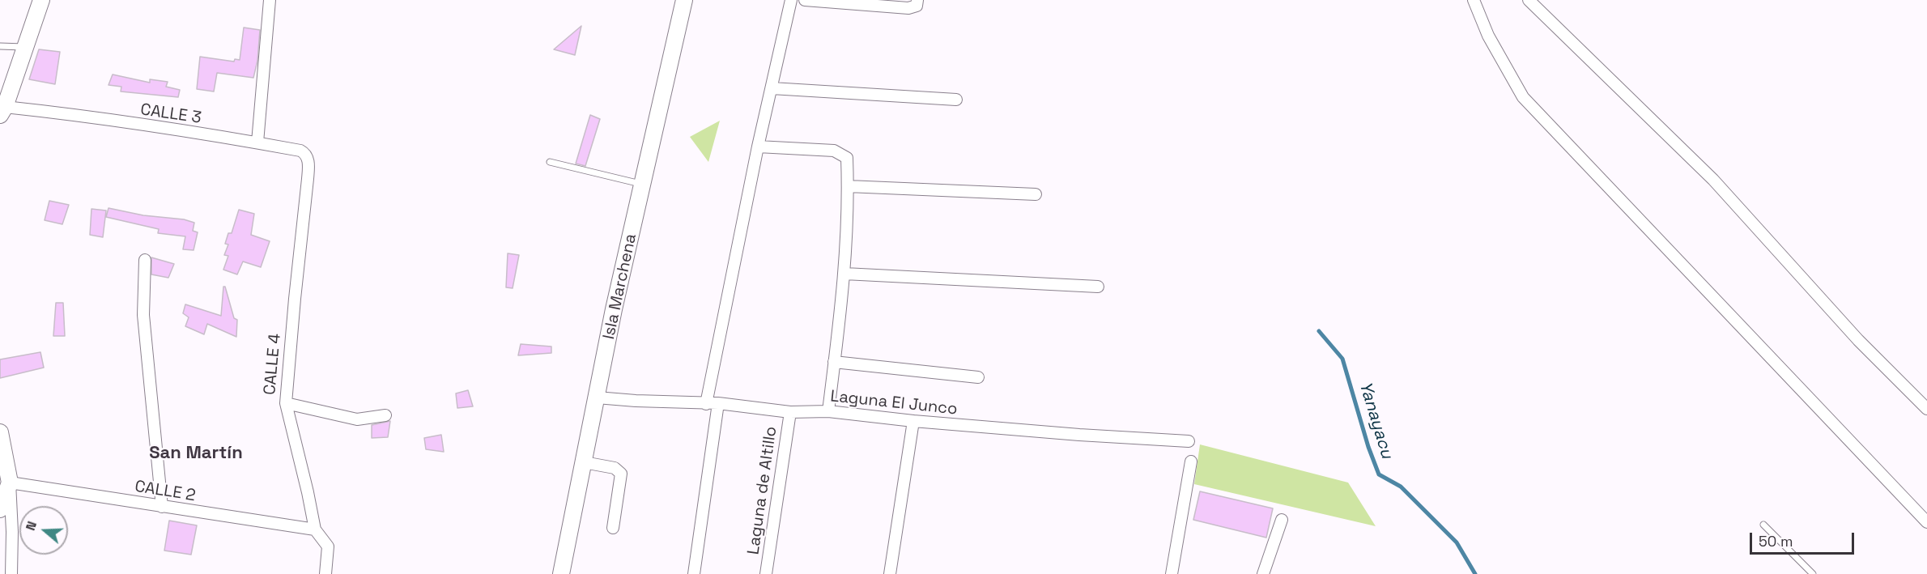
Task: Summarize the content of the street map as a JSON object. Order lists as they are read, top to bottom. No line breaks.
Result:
{"streets":{"street":["CALLE 3","Isla Marchena","CALLE 4","Laguna El Junco","Laguna de Altillo","CALLE 2"]},"crossings":[["CALLE 3","CALLE 4"],["Isla Marchena","Laguna El Junco"],["CALLE 4","CALLE 2"],["Laguna El Junco","Laguna de Altillo"]],"districts":["San Martín"],"water":["Yanayacu"],"scale_bar":"50 m","north":"left"}
